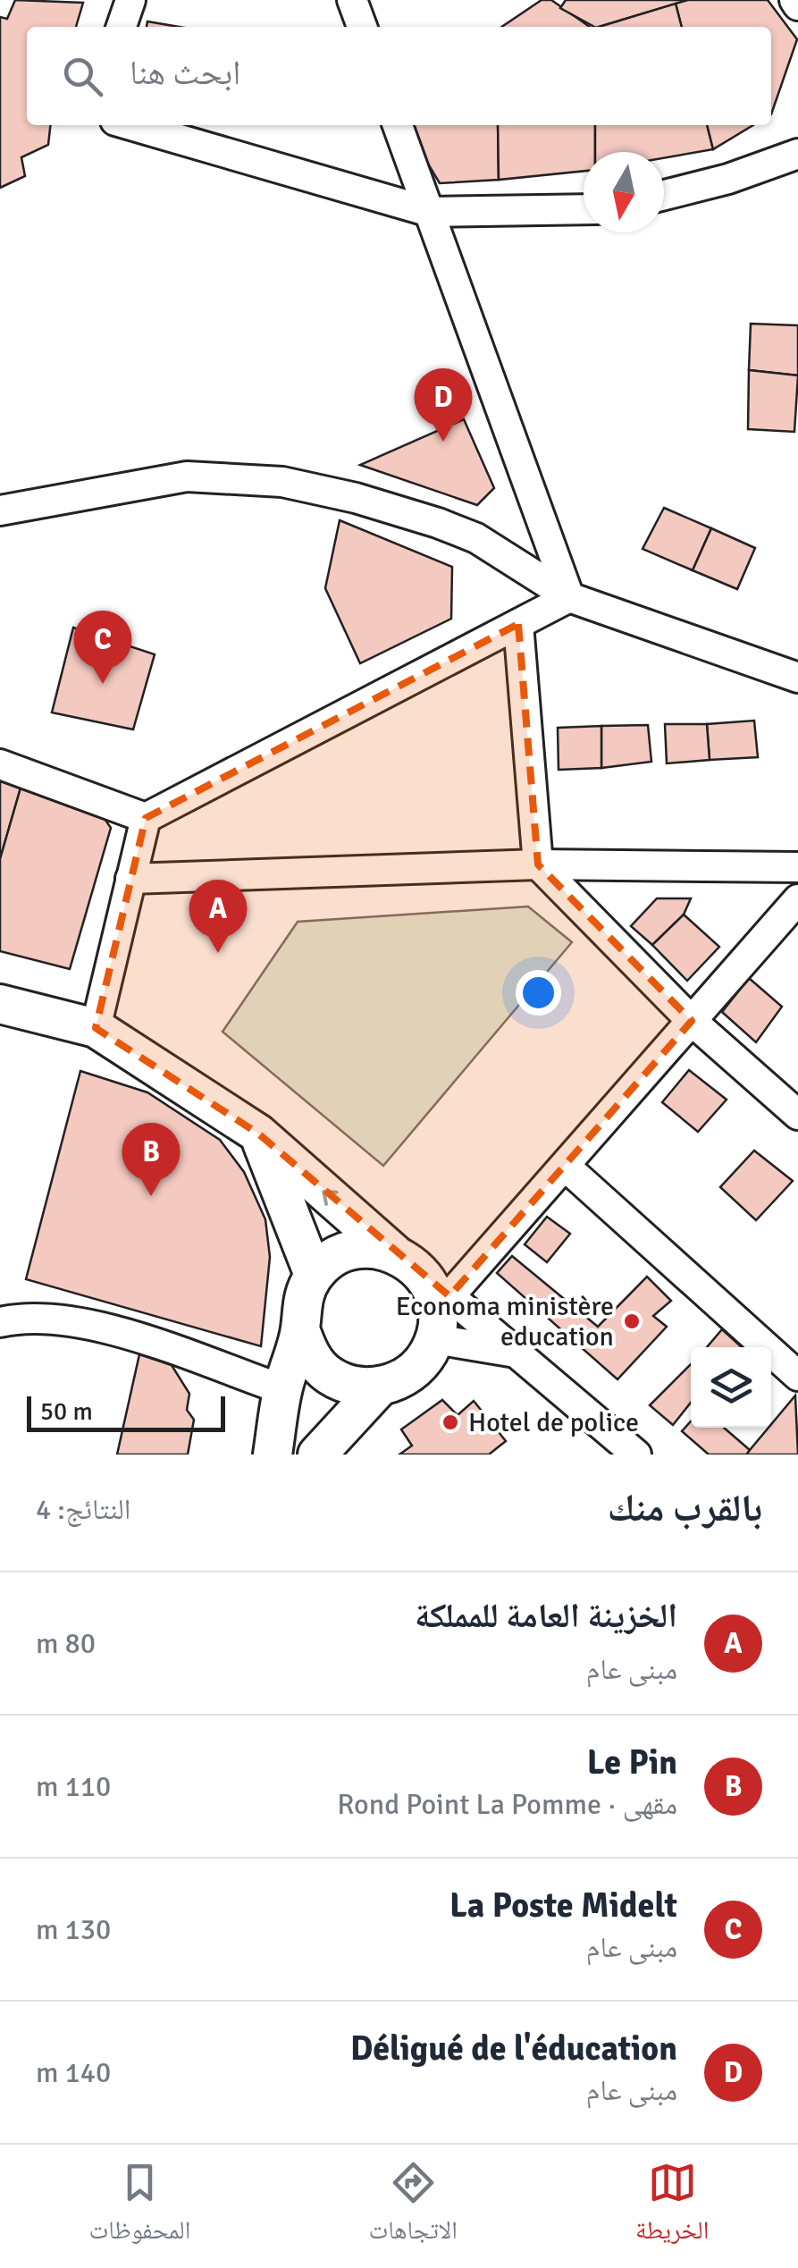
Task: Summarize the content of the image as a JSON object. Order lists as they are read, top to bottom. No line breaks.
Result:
{"places":["Economa ministère education","Hotel de police"],"scale_bar":"50 m","north":"bottom","page":{"search":"ابحث هنا","pins":["D","C","A","B"],"scale":"50 m","heading":["بالقرب منك","النتائج: 4"],"list":[{"mark":"A","name":"الخزينة العامة للمملكة","note":"مبنى عام","value":"80 m"},{"mark":"B","name":"Le Pin","note":"مقهى · Rond Point La Pomme","value":"110 m"},{"mark":"C","name":"La Poste Midelt","note":"مبنى عام","value":"130 m"},{"mark":"D","name":"Déligué de l'éducation","note":"مبنى عام","value":"140 m"}],"nav":["الخريطة","الاتجاهات","المحفوظات"]}}
